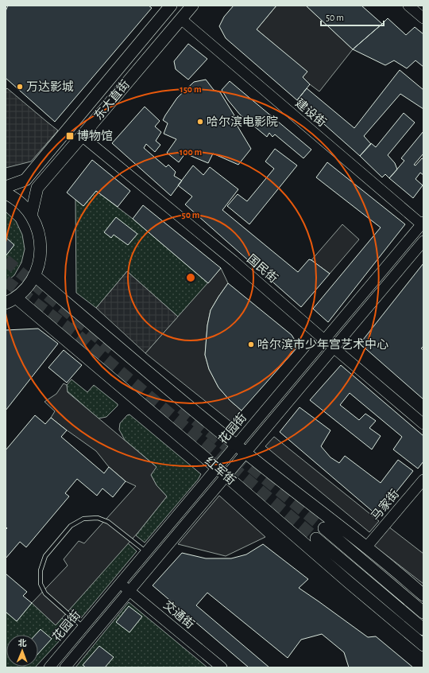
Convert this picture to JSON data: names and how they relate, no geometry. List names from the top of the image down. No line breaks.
{"streets":{"main road":["东大直街","建设街","国民街","花园街","红军街","马家街","交通街"]},"crossings":[["东大直街","建设街"],["东大直街","国民街"],["建设街","花园街"],["国民街","花园街"],["花园街","红军街"],["花园街","交通街"]],"places":{"other":["万达影城","哈尔滨电影院","哈尔滨市少年宫艺术中心"],"transit":["博物馆"]},"scale_bar":"50 m","north":"top","rings":["150 m","100 m","50 m"]}
